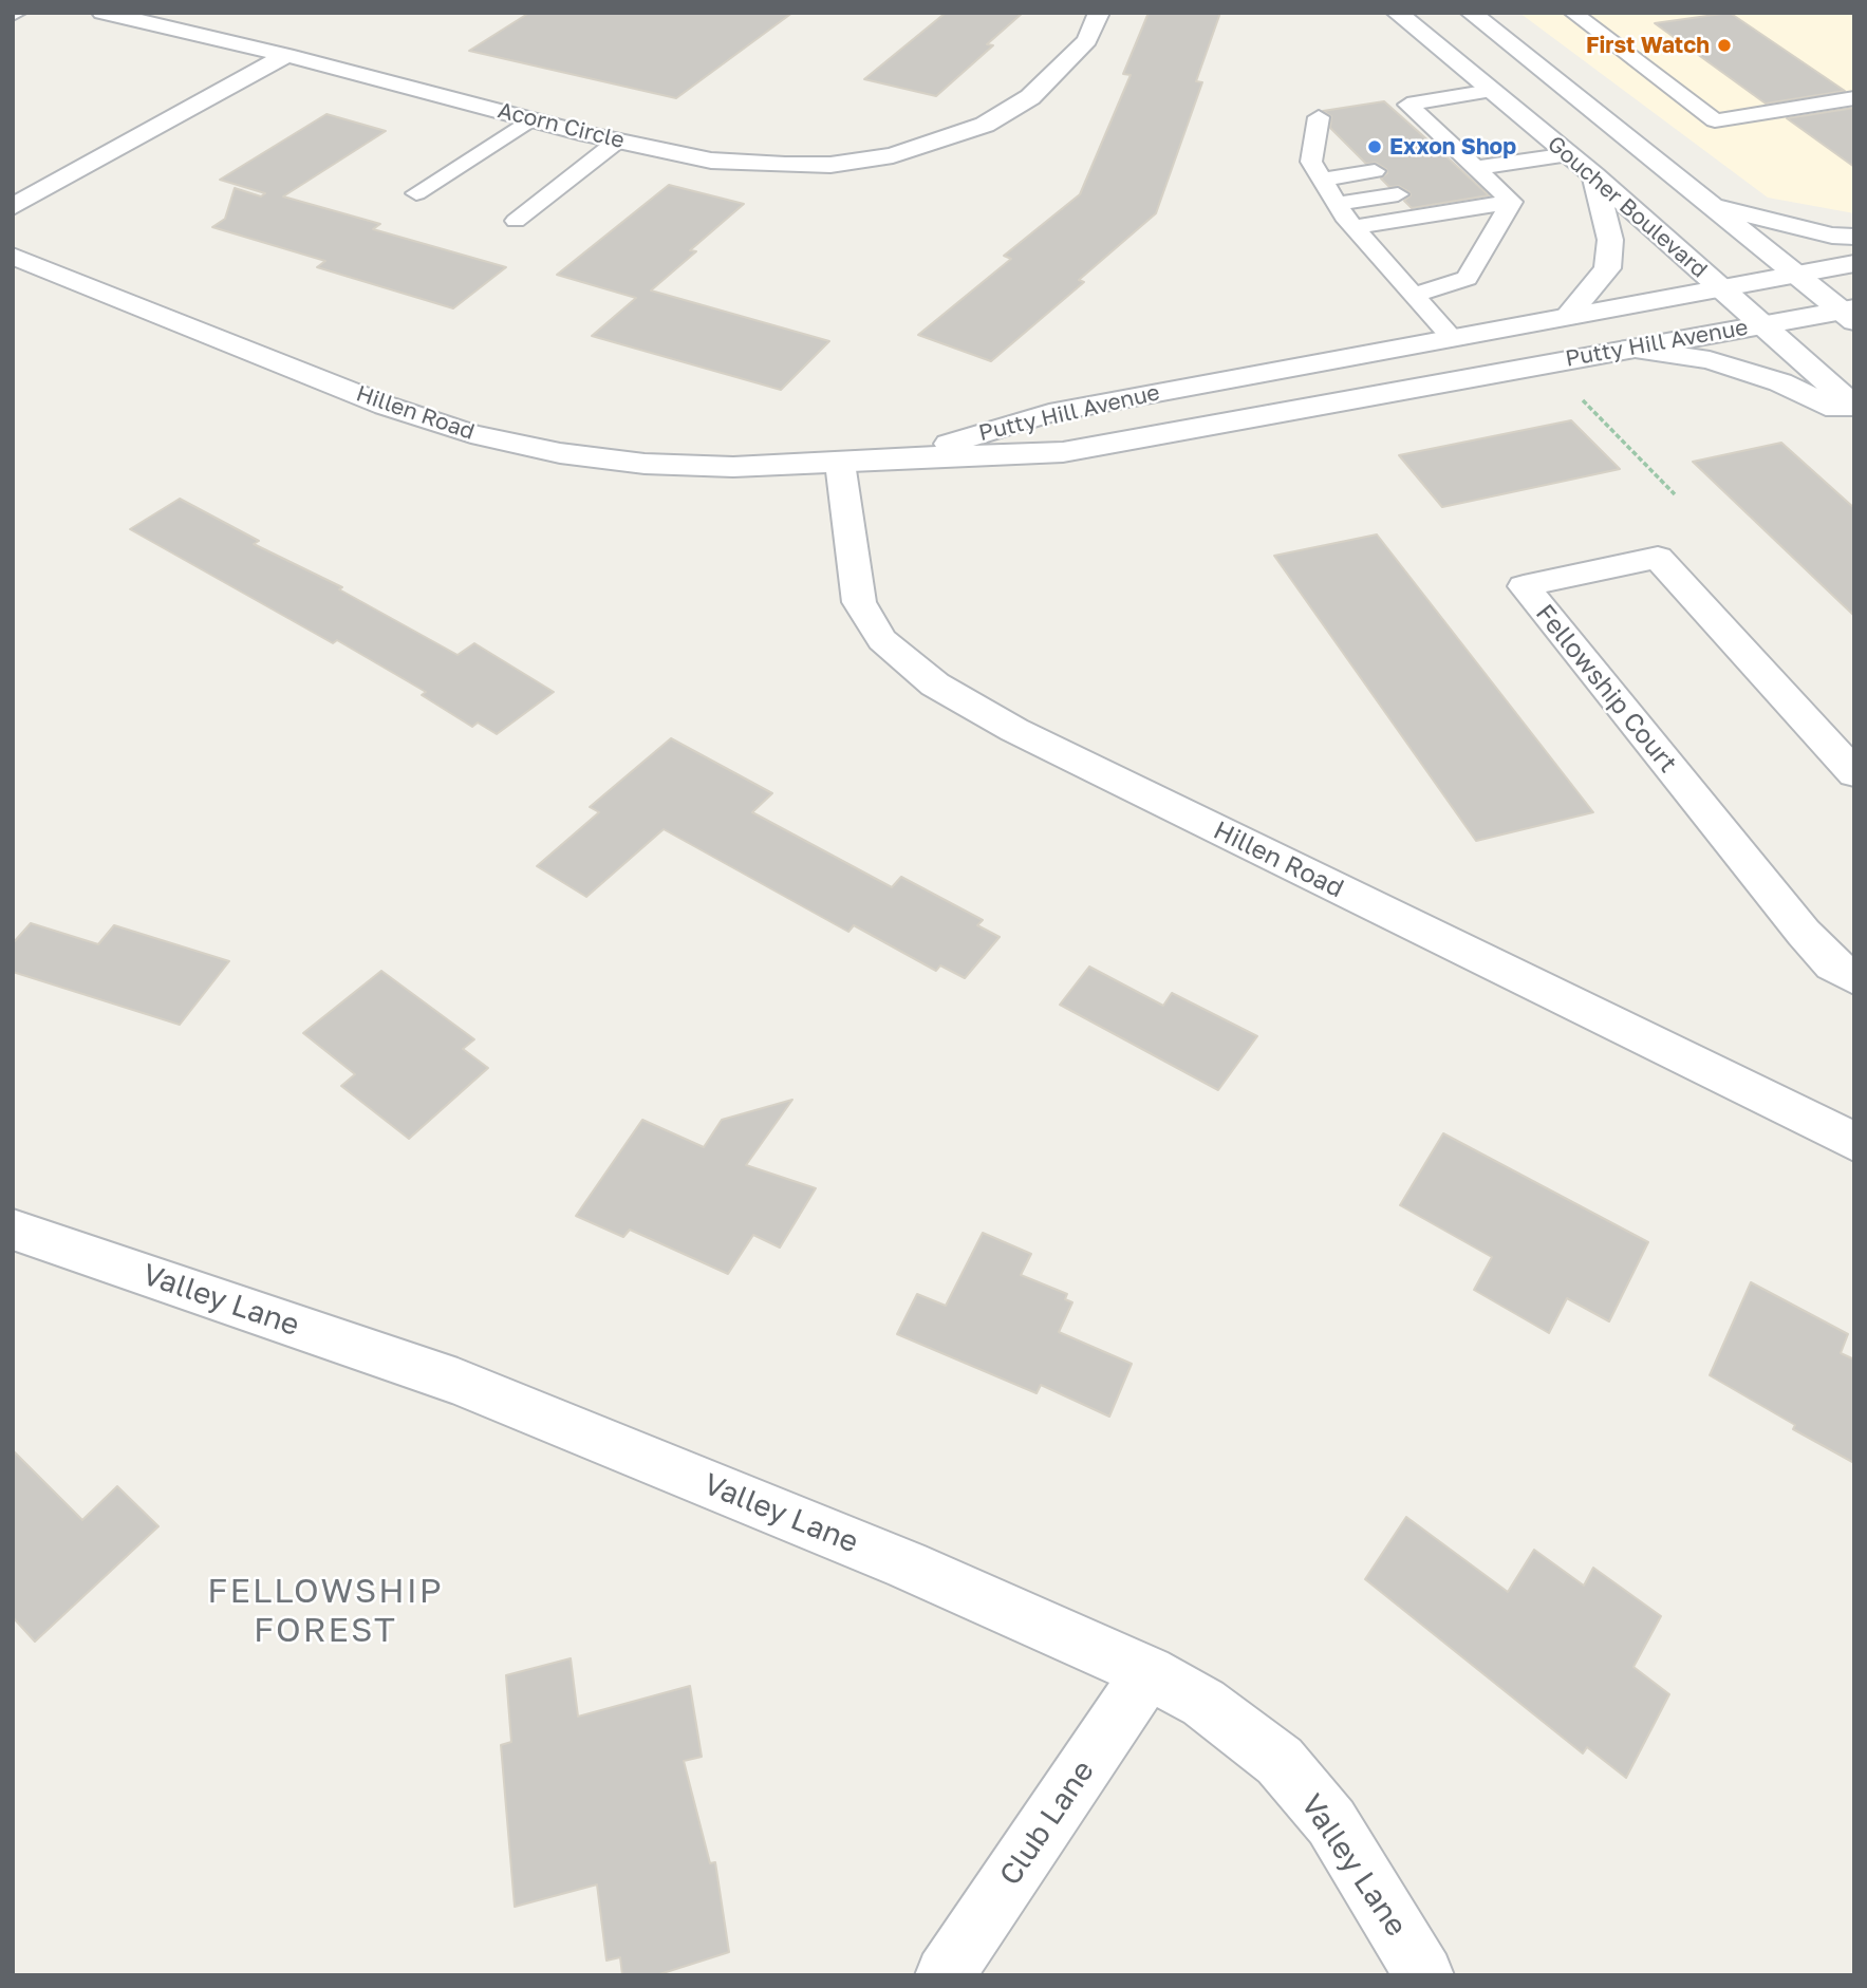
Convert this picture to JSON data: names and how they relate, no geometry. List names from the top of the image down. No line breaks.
{"streets":{"street":["Acorn Circle","Goucher Boulevard","Putty Hill Avenue","Hillen Road","Fellowship Court","Valley Lane","Club Lane"]},"crossings":[["Goucher Boulevard","Putty Hill Avenue"],["Putty Hill Avenue","Hillen Road"],["Valley Lane","Club Lane"]],"districts":["FELLOWSHIP FOREST"],"places":["First Watch","Exxon Shop"]}
